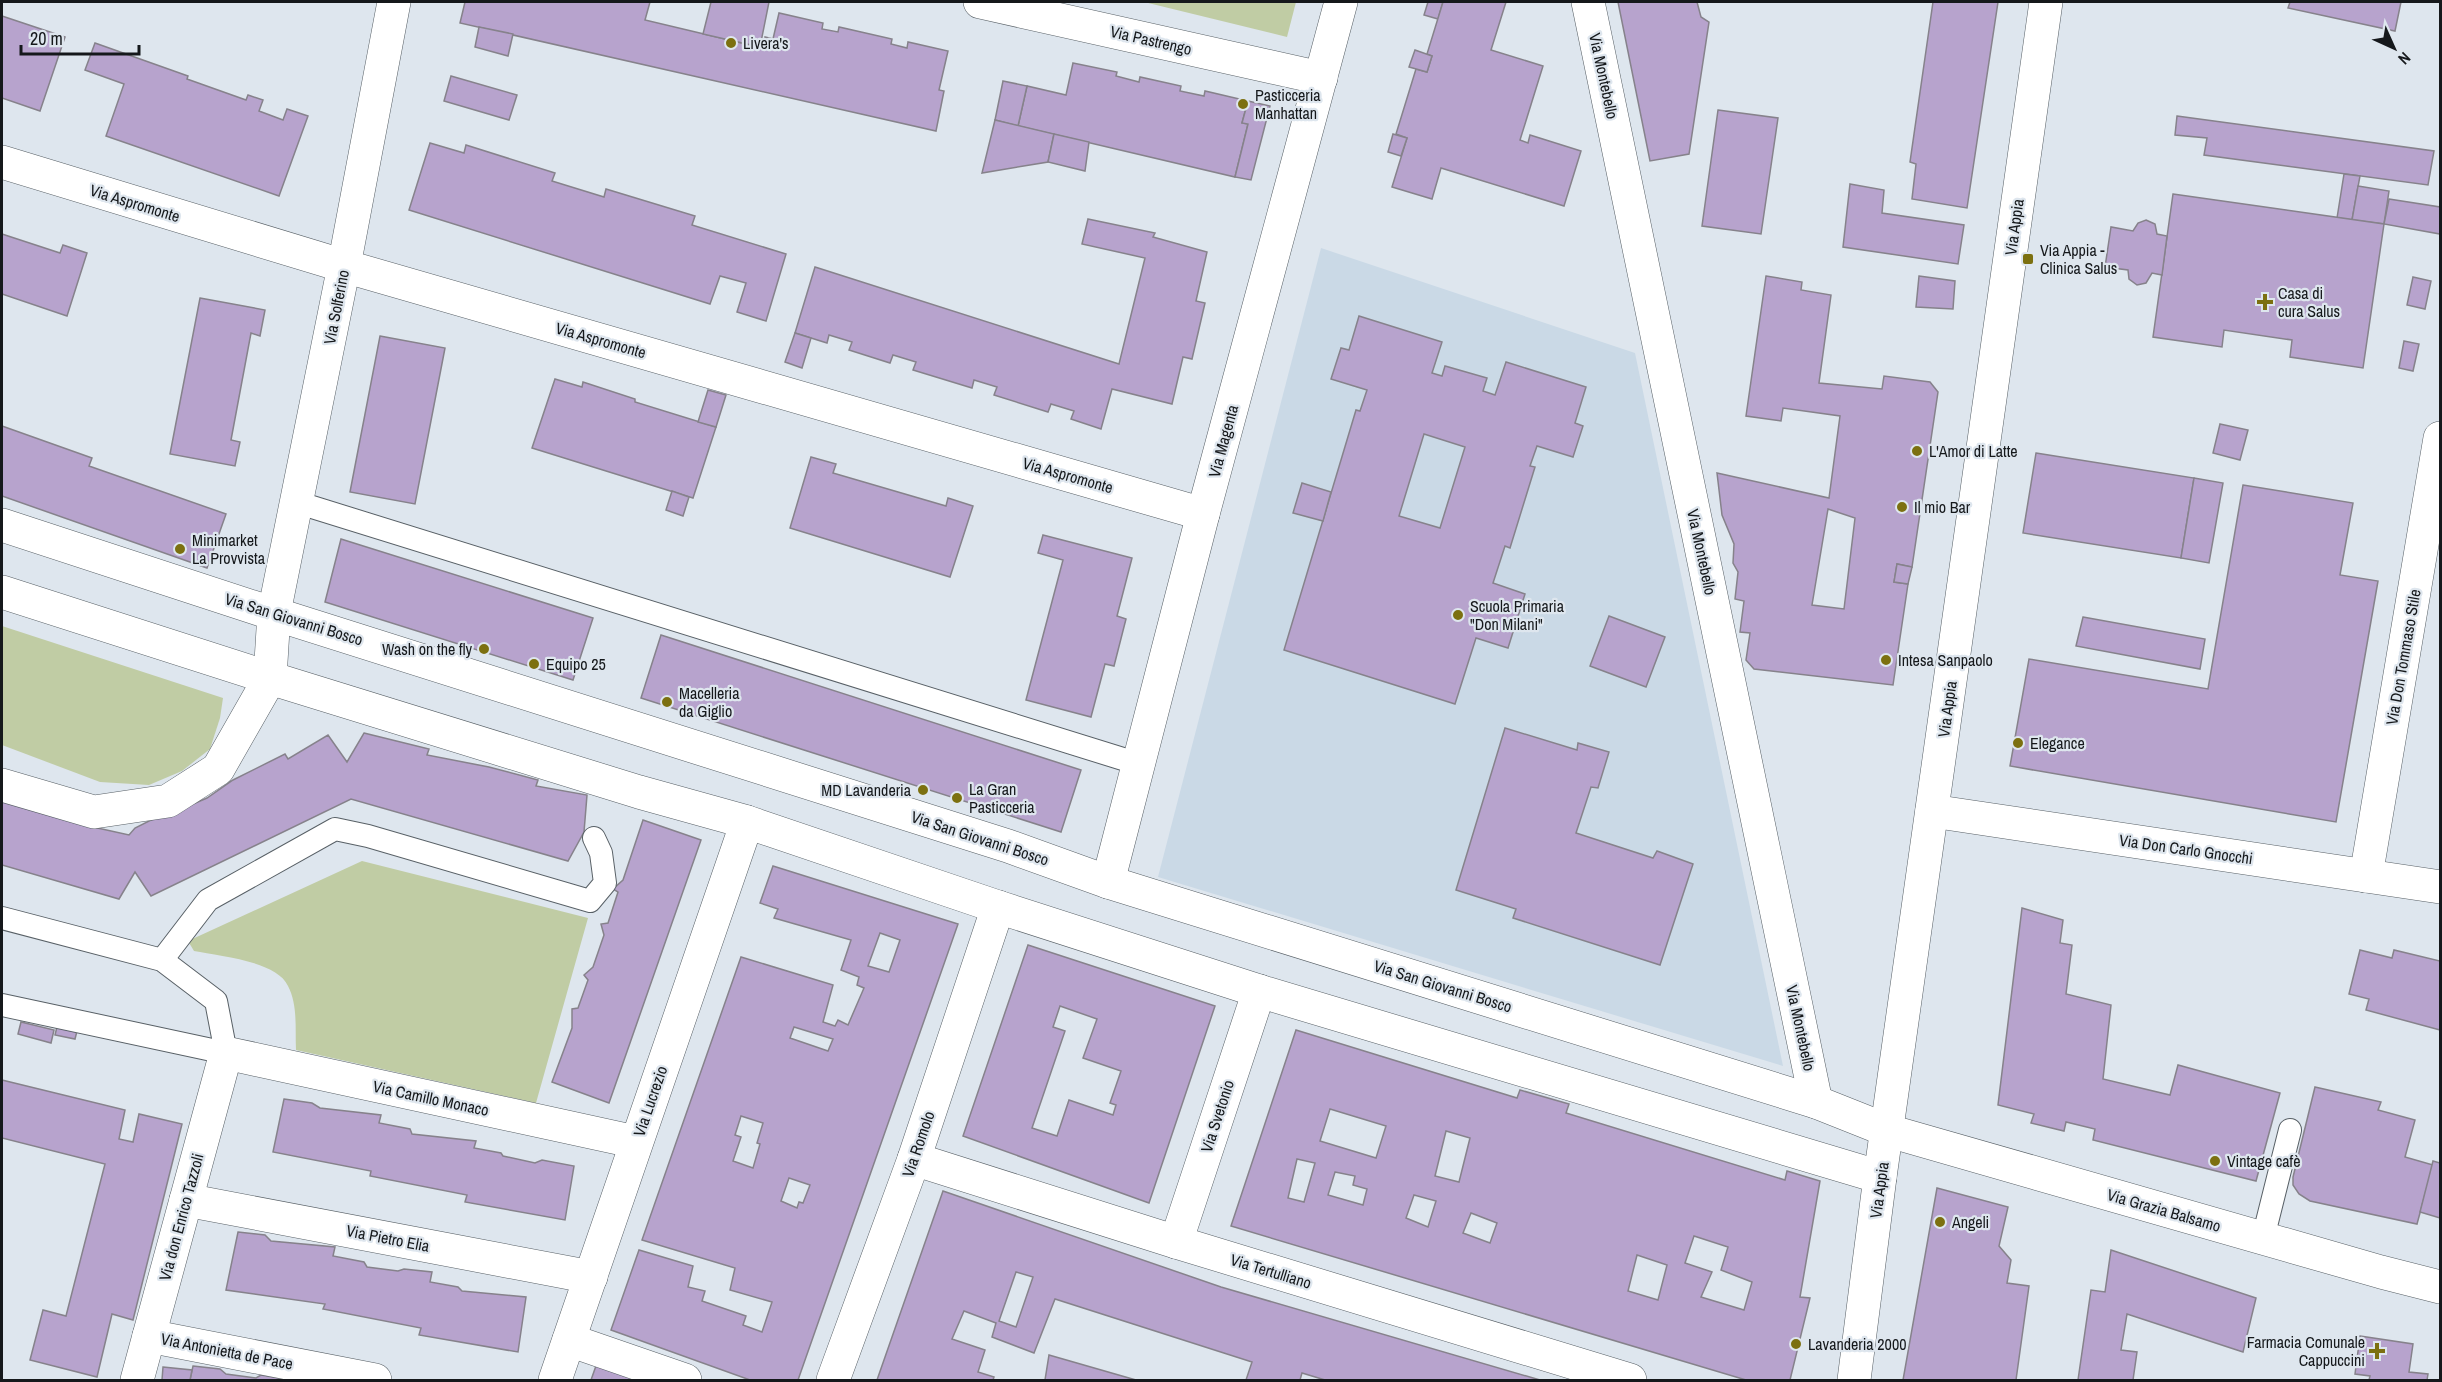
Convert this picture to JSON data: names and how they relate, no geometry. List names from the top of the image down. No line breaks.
{"streets":{"street":["Via Pastrengo","Via Montebello","Via Aspromonte","Via Appia","Via Solferino","Via Magenta","Via San Giovanni Bosco","Via Don Tommaso Stile","Via Don Carlo Gnocchi","Via Camillo Monaco","Via Lucrezio","Via Svetonio","Via Romolo","Via Grazia Balsamo","Via don Enrico Tazzoli","Via Pietro Elia","Via Tertulliano","Via Antonietta de Pace"]},"crossings":[["Via Pastrengo","Via Magenta"],["Via Montebello","Via San Giovanni Bosco"],["Via Aspromonte","Via Solferino"],["Via Aspromonte","Via Magenta"],["Via Appia","Via San Giovanni Bosco"],["Via Appia","Via Don Carlo Gnocchi"],["Via Appia","Via Grazia Balsamo"],["Via Solferino","Via San Giovanni Bosco"],["Via Magenta","Via San Giovanni Bosco"],["Via San Giovanni Bosco","Via Grazia Balsamo"],["Via Don Tommaso Stile","Via Don Carlo Gnocchi"],["Via Camillo Monaco","Via Lucrezio"],["Via Camillo Monaco","Via don Enrico Tazzoli"],["Via Lucrezio","Via Pietro Elia"],["Via Svetonio","Via Tertulliano"],["Via Romolo","Via Tertulliano"],["Via don Enrico Tazzoli","Via Pietro Elia"],["Via don Enrico Tazzoli","Via Antonietta de Pace"]],"places":{"other":["Livera's","Pasticceria Manhattan","L'Amor di Latte","Il mio Bar","Minimarket La Provvista","Scuola Primaria \"Don Milani\"","Wash on the fly","Intesa Sanpaolo","Equipo 25","Macelleria da Giglio","Elegance","MD Lavanderia","La Gran Pasticceria","Vintage cafè","Angeli","Lavanderia 2000"],"transit":["Via Appia - Clinica Salus"],"health":["Casa di cura Salus","Farmacia Comunale Cappuccini"]},"scale_bar":"20 m","north":"bottom right"}
